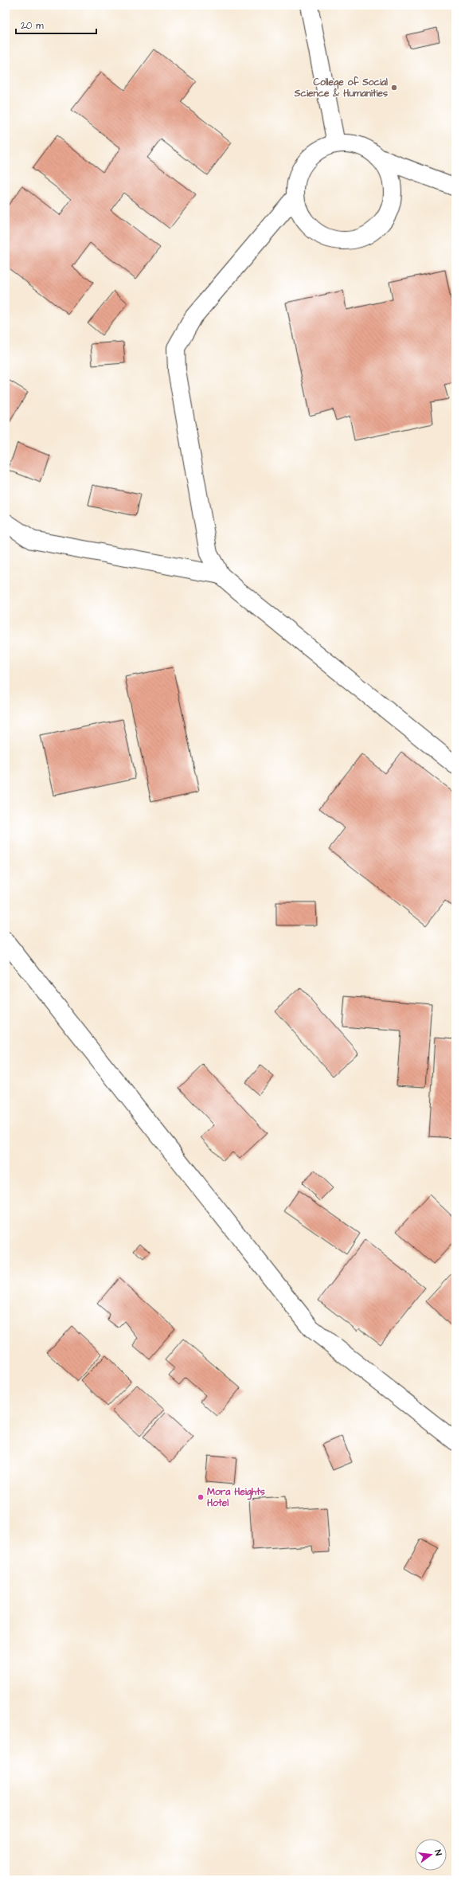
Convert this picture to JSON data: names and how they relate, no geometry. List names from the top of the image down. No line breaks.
{"places":["College of Social Science & Humanities","Mora Heights Hotel"],"scale_bar":"20 m","north":"right"}
